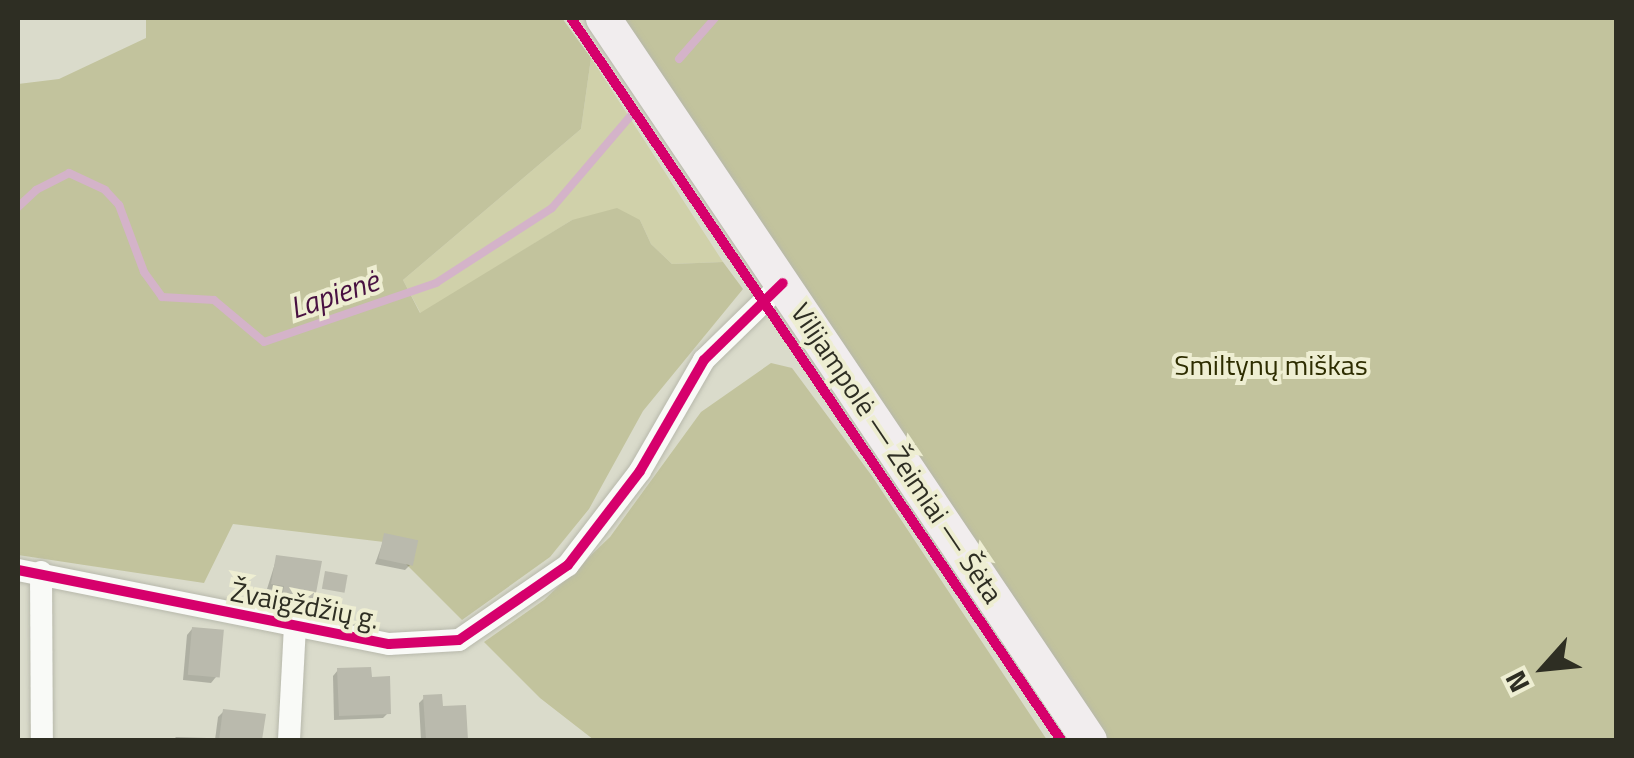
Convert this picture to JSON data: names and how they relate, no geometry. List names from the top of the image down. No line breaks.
{"streets":{"main road":["Vilijampolė — Žeimiai — Šėta"],"street":["Žvaigždžių g."]},"crossings":[["Vilijampolė — Žeimiai — Šėta","Žvaigždžių g."]],"water":["Lapienė"],"parks":["Smiltynų miškas"],"north":"bottom left"}
